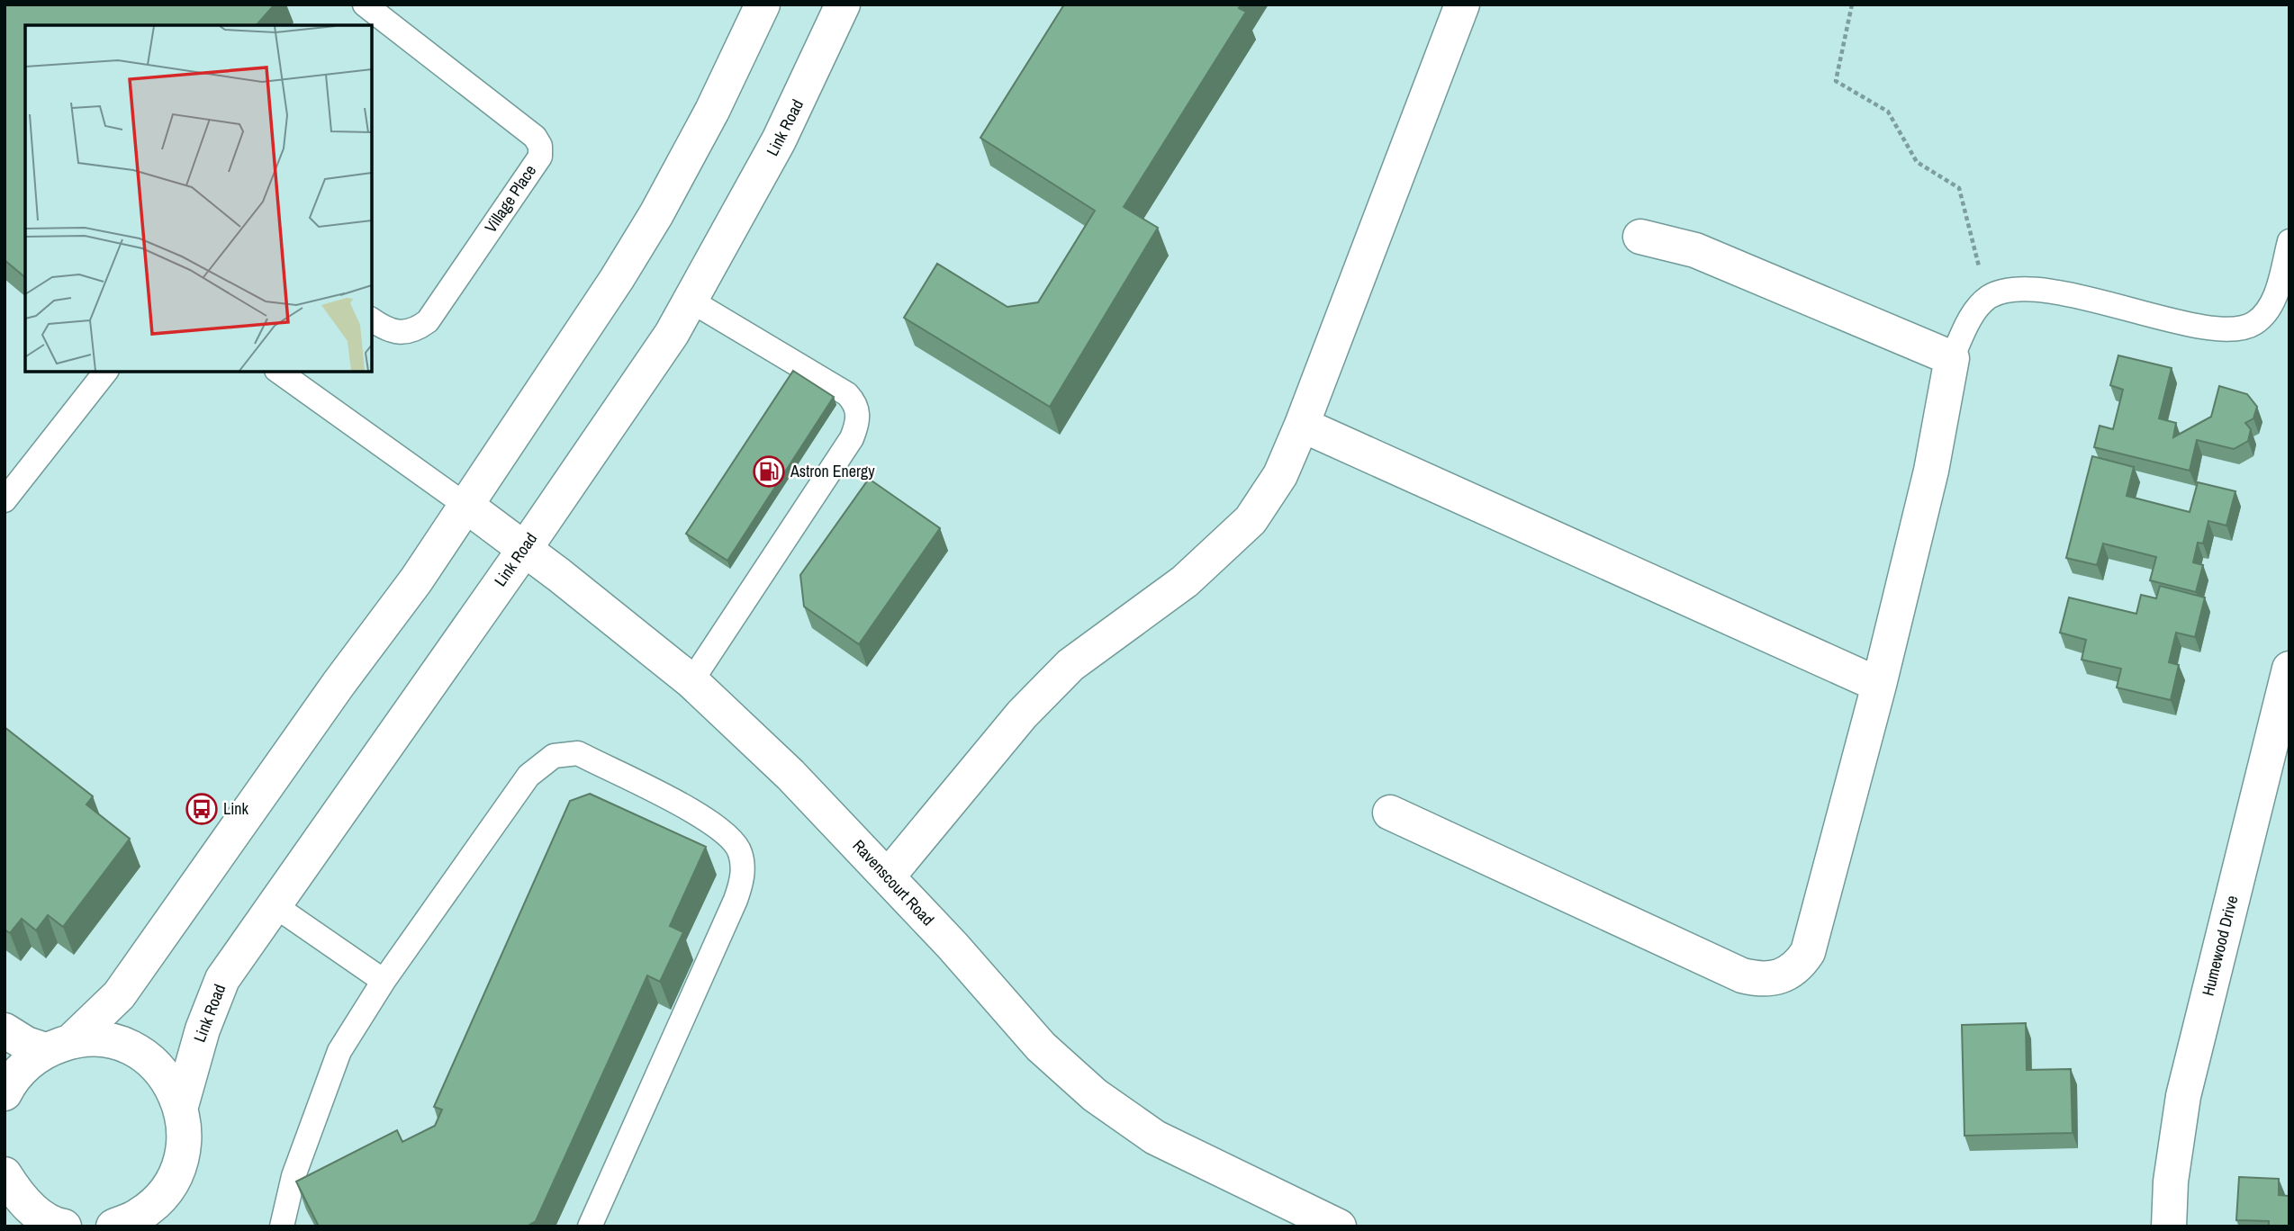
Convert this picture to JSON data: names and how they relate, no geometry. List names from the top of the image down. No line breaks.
{"streets":{"street":["Link Road","Ravenscourt Road","Humewood Drive"],"lane":["Village Place"]},"crossings":[["Link Road","Ravenscourt Road"]],"places":{"fuel station":["Astron Energy"],"bus stop":["Link"]}}
